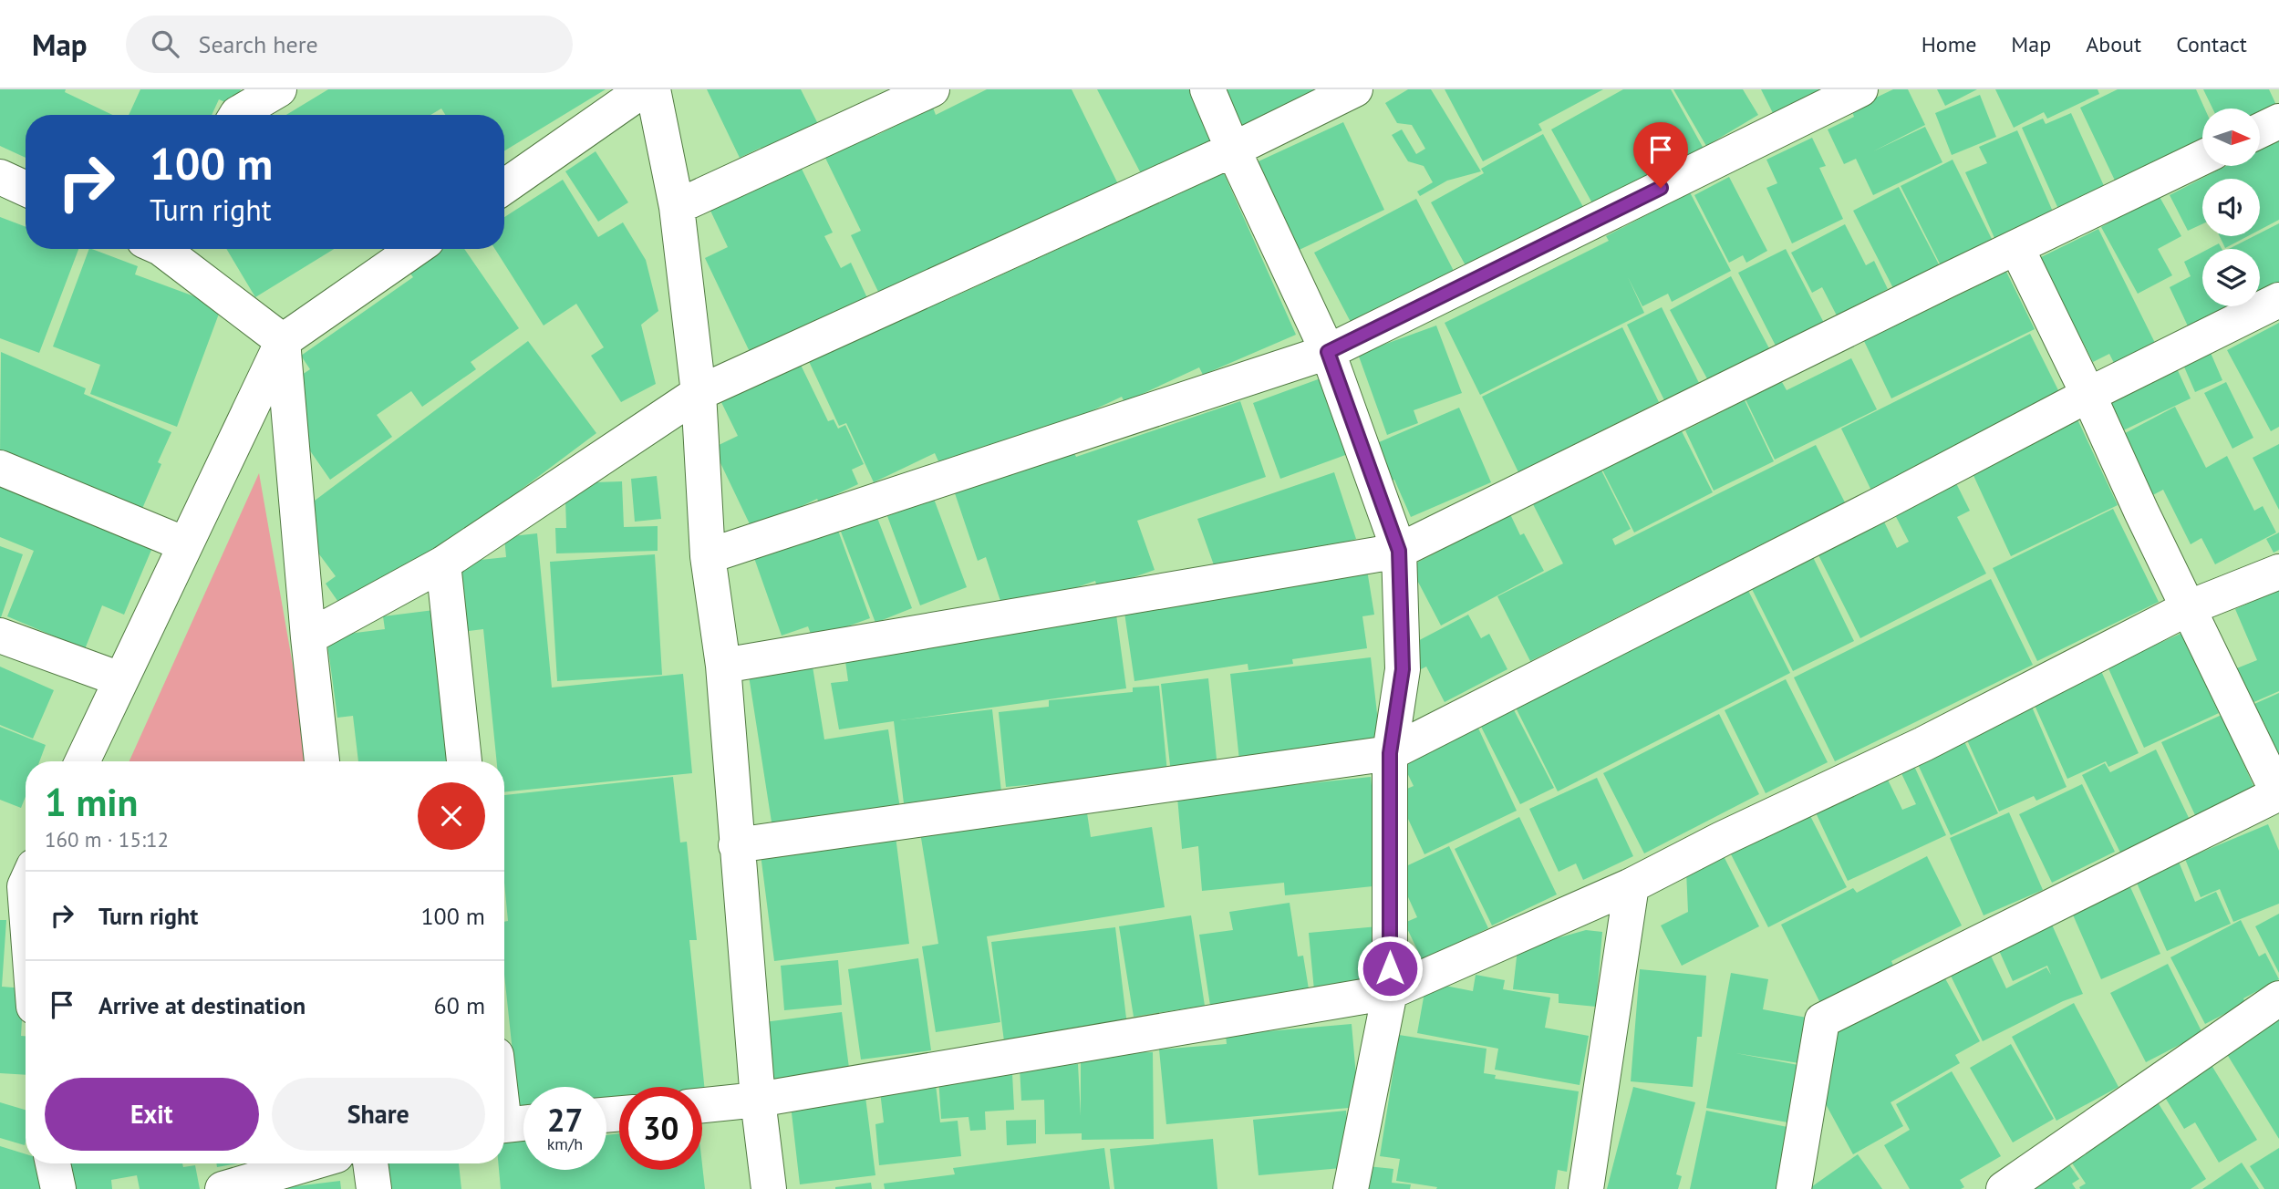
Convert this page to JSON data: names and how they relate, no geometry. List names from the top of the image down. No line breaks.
{"north":"right","page":{"header":"Map","search":"Search here","nav":["Home","Map","About","Contact"],"turn":["100 m","Turn right"],"heading":["1 min","160 m · 15:12"],"list":[{"name":"Turn right","value":"100 m"},{"name":"Arrive at destination","value":"60 m"}],"buttons":["Exit","Share"],"speed":"27 km/h","limit":"30"}}
